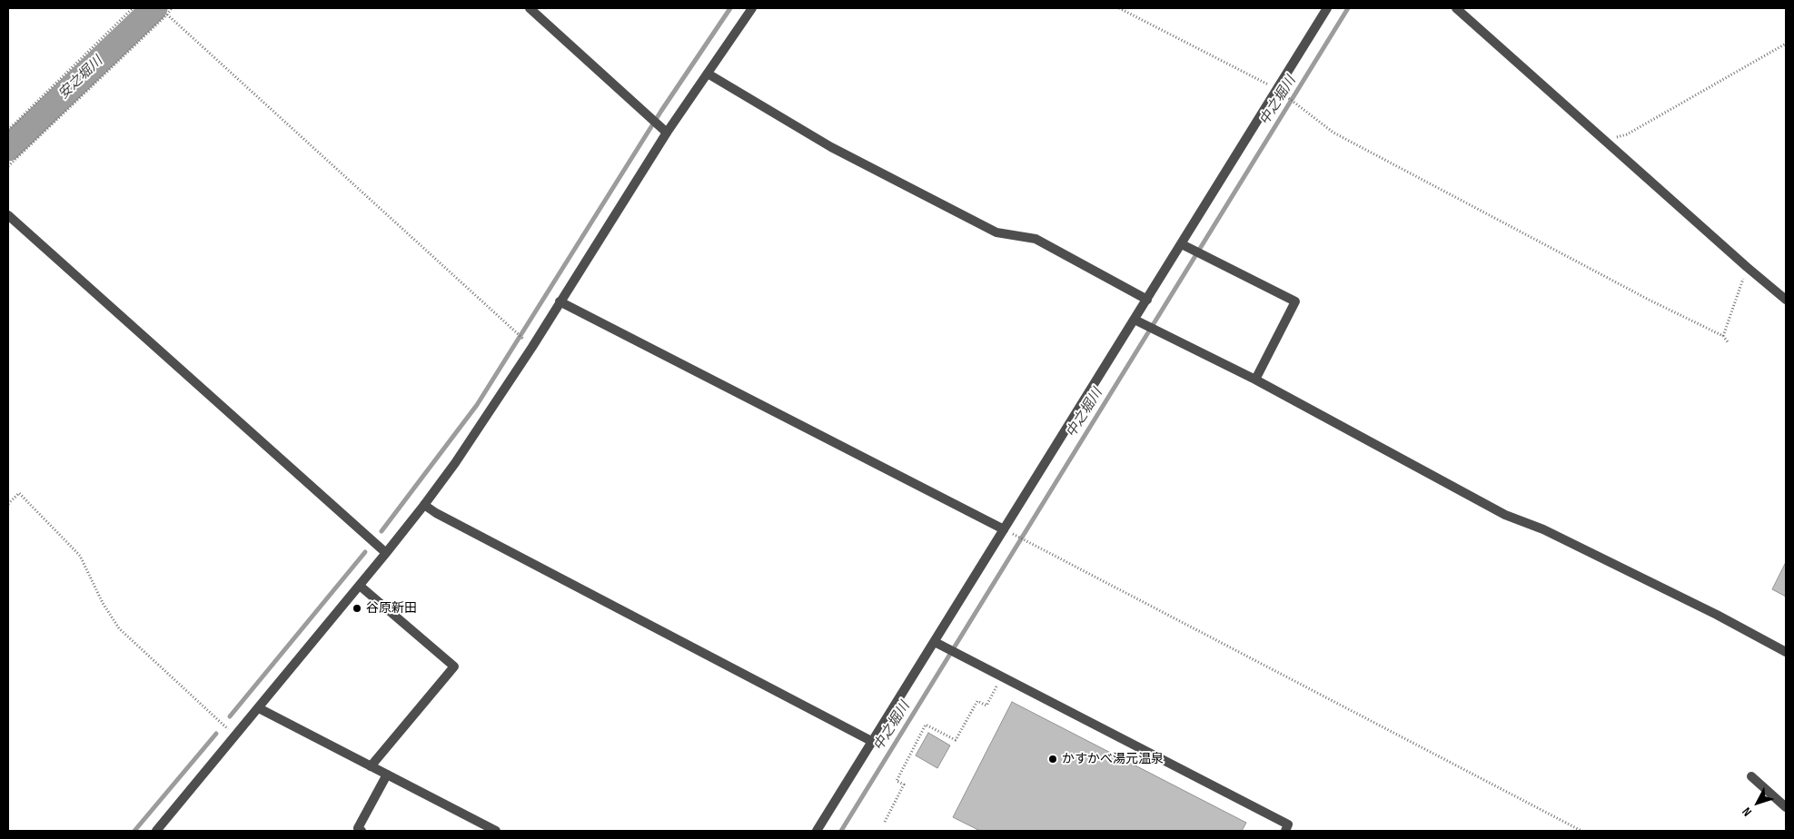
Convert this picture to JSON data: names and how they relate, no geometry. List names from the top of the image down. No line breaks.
{"water":["安之堀川","中之堀川"],"places":["谷原新田","かすかべ湯元温泉"],"north":"bottom left"}
